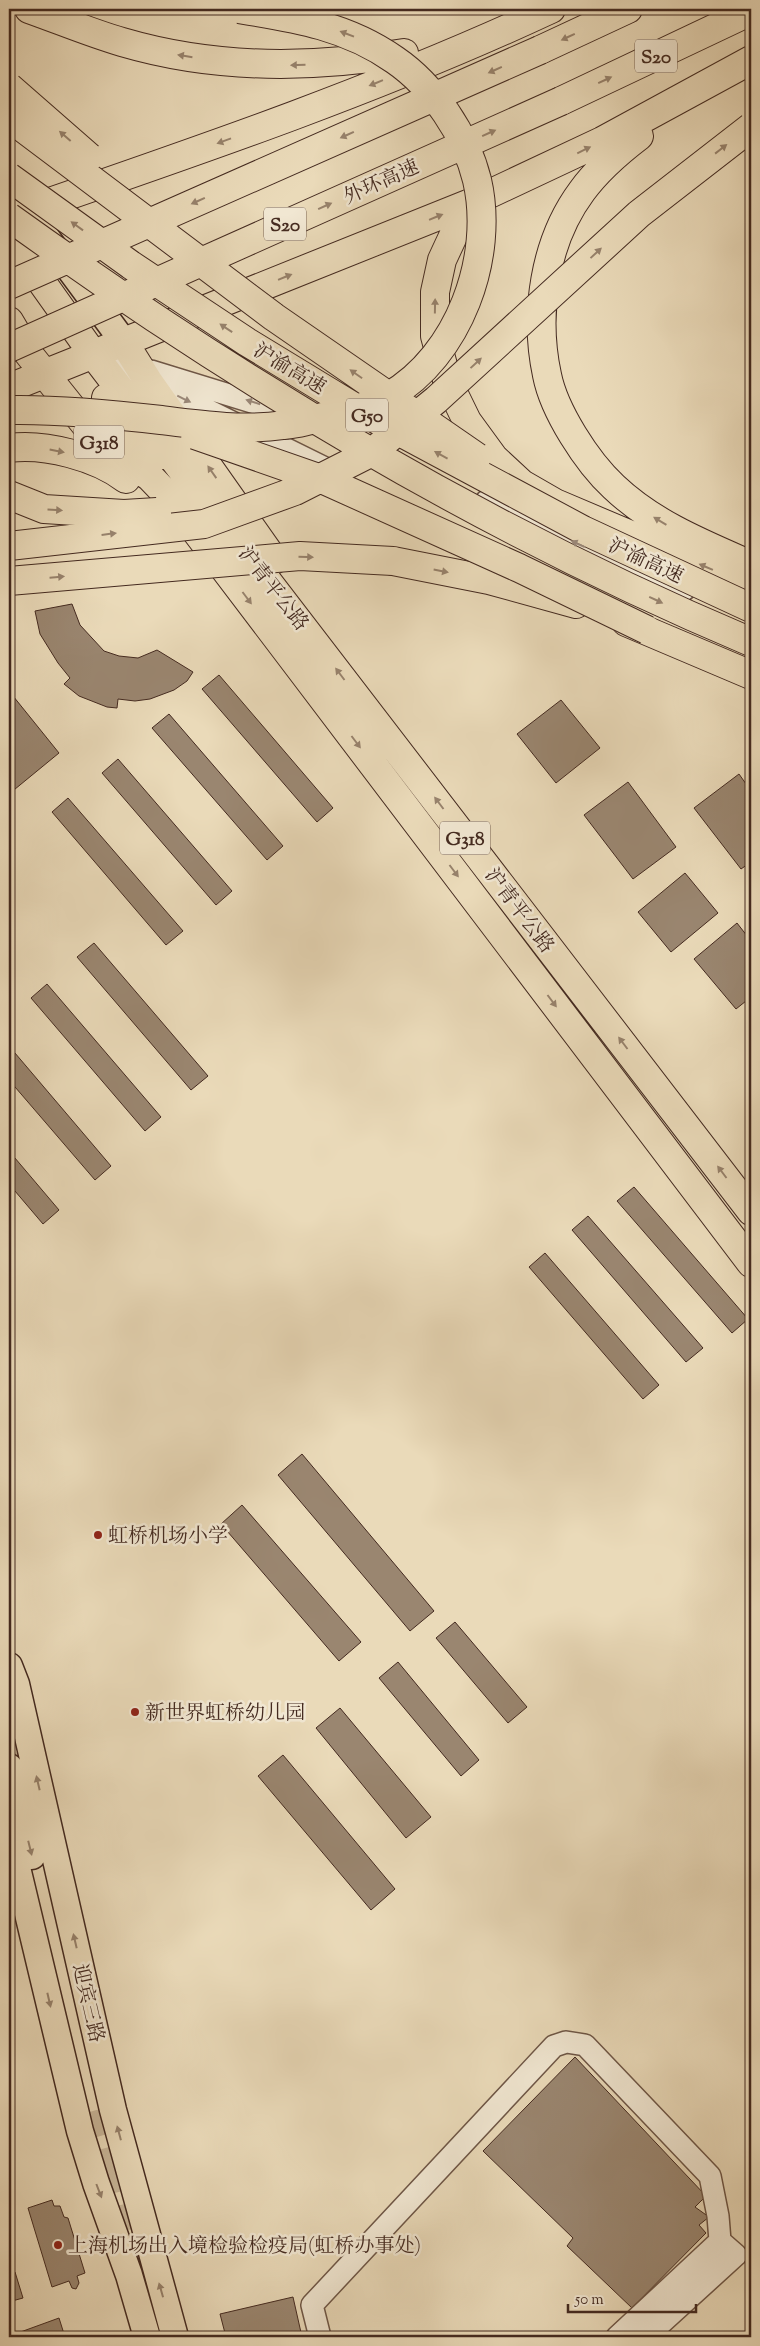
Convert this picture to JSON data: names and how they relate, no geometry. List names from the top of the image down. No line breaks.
{"streets":{"highway":["S20","外环高速","沪渝高速","G50","G318","沪青平公路"],"main road":["迎宾三路"]},"places":["虹桥机场小学","新世界虹桥幼儿园","上海机场出入境检验检疫局(虹桥办事处)"],"scale_bar":"50 m"}
